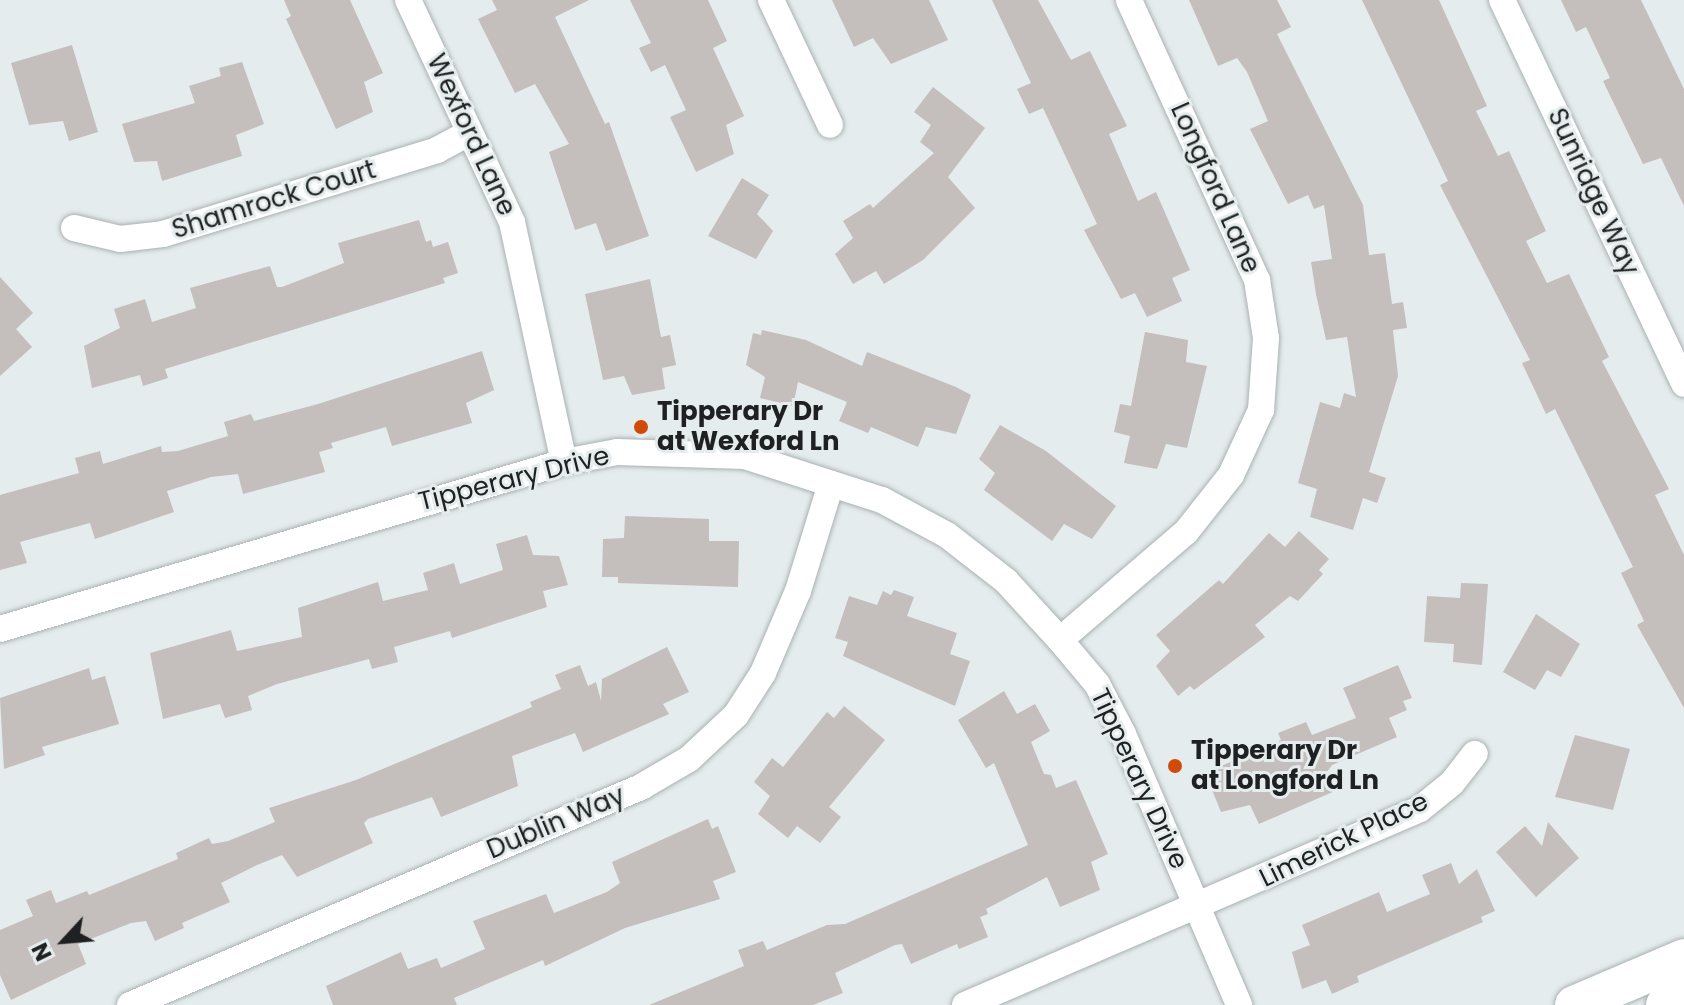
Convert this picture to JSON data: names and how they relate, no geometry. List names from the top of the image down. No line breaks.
{"streets":{"street":["Wexford Lane","Longford Lane","Sunridge Way","Shamrock Court","Tipperary Drive","Dublin Way","Limerick Place"]},"crossings":[["Wexford Lane","Shamrock Court"],["Wexford Lane","Tipperary Drive"],["Longford Lane","Tipperary Drive"],["Tipperary Drive","Dublin Way"],["Tipperary Drive","Limerick Place"]],"places":["Tipperary Dr at Wexford Ln","Tipperary Dr at Longford Ln"],"north":"bottom left"}
